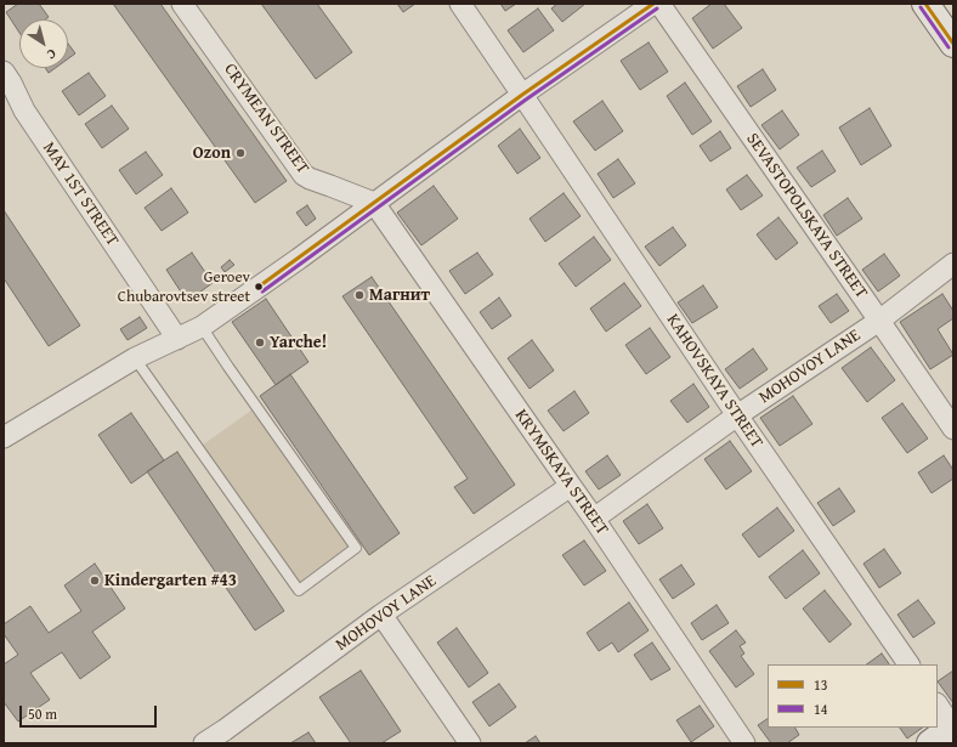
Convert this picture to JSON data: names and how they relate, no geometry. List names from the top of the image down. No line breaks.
{"streets":{"street":["CRYMEAN STREET","MAY 1ST STREET","SEVASTOPOLSKAYA STREET","MOHOVOY LANE","KAHOVSKAYA STREET","KRYMSKAYA STREET"]},"crossings":[["CRYMEAN STREET","KRYMSKAYA STREET"],["SEVASTOPOLSKAYA STREET","MOHOVOY LANE"],["MOHOVOY LANE","KAHOVSKAYA STREET"],["MOHOVOY LANE","KRYMSKAYA STREET"]],"places":["Ozon","Geroev Chubarovtsev street","Магнит","Yarche!","Kindergarten #43"],"lines":["transit line 13","transit line 14"],"legend":["13","14"],"scale_bar":"50 m","north":"bottom right"}
